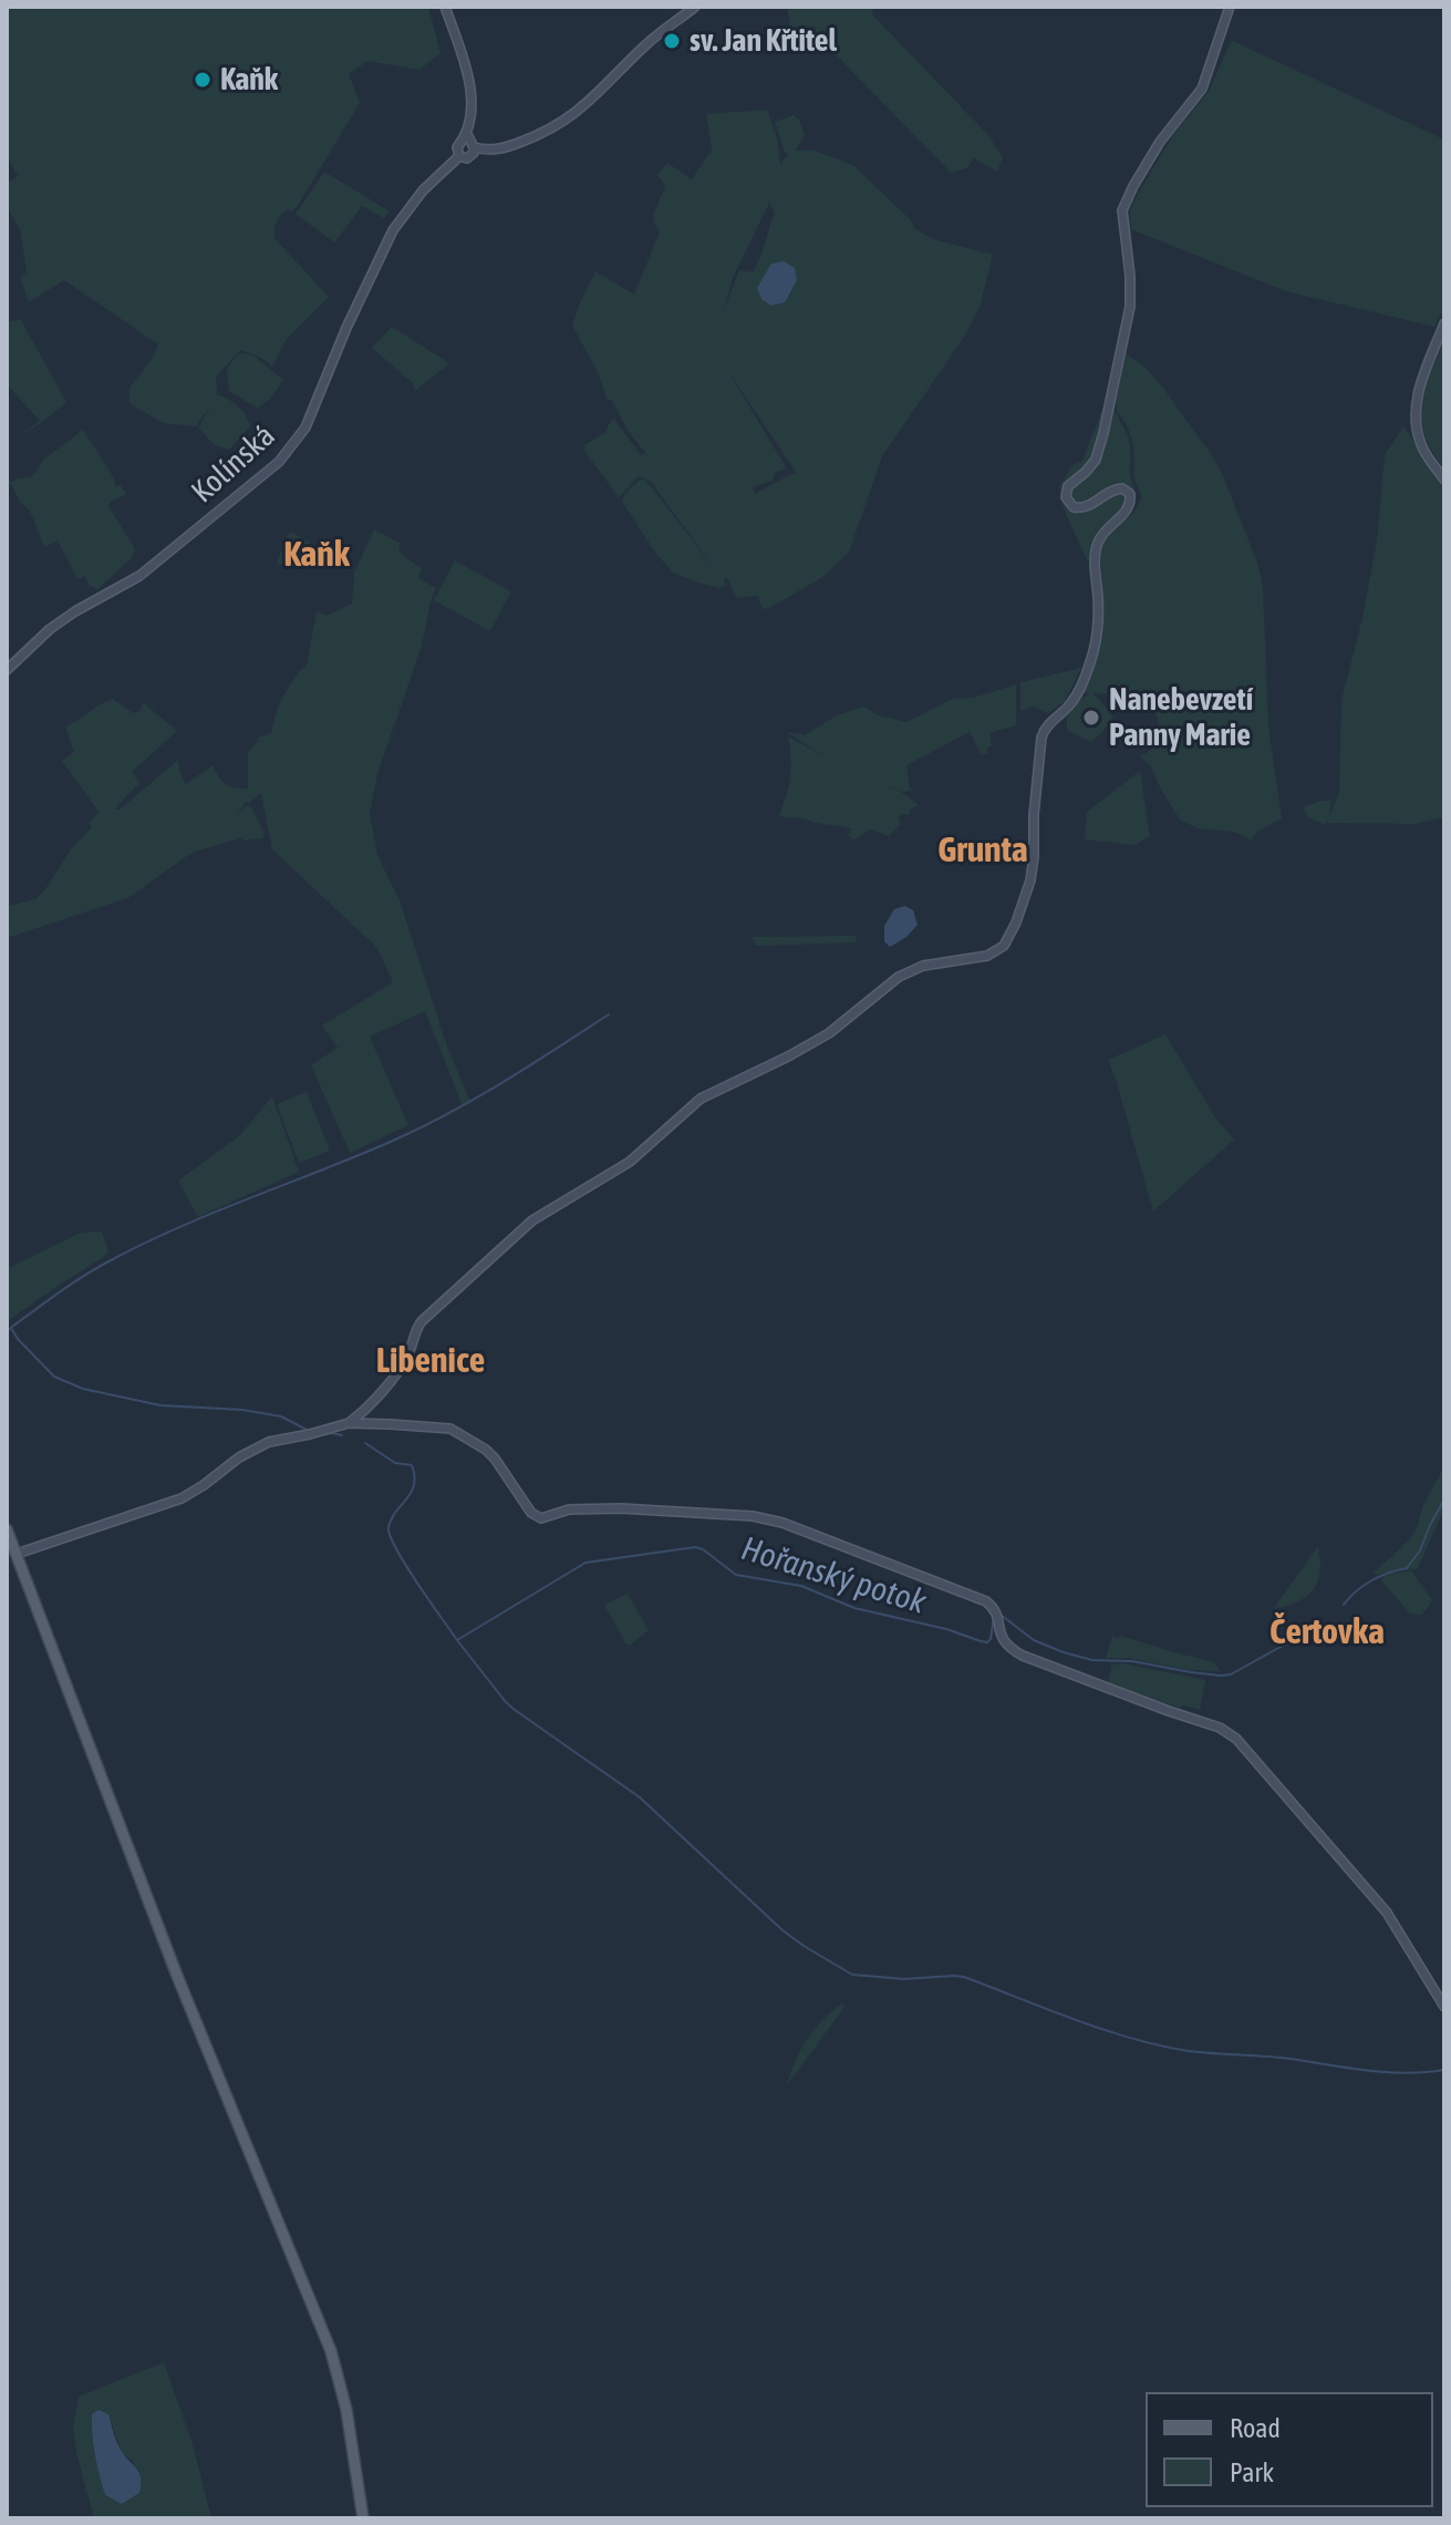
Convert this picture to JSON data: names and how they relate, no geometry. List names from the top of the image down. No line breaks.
{"streets":{"street":["Kolínská"]},"districts":["Kaňk","Grunta","Libenice","Čertovka"],"water":["Hořanský potok"],"places":["sv. Jan Křtitel","Kaňk","Nanebevzetí Panny Marie"],"legend":["Road","Park"]}
